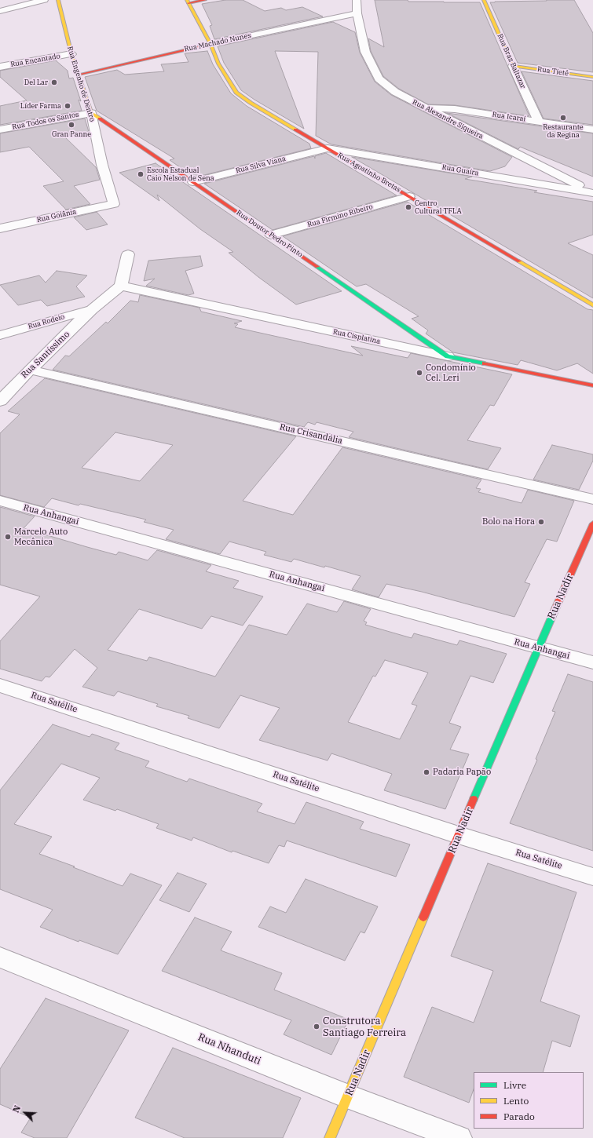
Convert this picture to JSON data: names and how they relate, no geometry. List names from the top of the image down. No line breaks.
{"streets":{"street":["Rua Machado Nunes","Rua Encantado","Rua Braz Baltazar","Rua Tietê","Rua Engenho de Dentro","Rua Icaraí","Rua Alexandre Siqueira","Rua Todos os Santos","Rua Silva Viana","Rua Guaíra","Rua Agostinho Bretas","Rua Goiânia","Rua Firmino Ribeiro","Rua Doutor Pedro Pinto","Rua Rodeio","Rua Cisplatina","Rua Santíssimo","Rua Crisandália","Rua Anhangai","Rua Nadir","Rua Satélite","Rua Nhanduti"]},"crossings":[["Rua Machado Nunes","Rua Engenho de Dentro"],["Rua Machado Nunes","Rua Alexandre Siqueira"],["Rua Machado Nunes","Rua Agostinho Bretas"],["Rua Encantado","Rua Engenho de Dentro"],["Rua Braz Baltazar","Rua Tietê"],["Rua Braz Baltazar","Rua Icaraí"],["Rua Engenho de Dentro","Rua Todos os Santos"],["Rua Engenho de Dentro","Rua Goiânia"],["Rua Engenho de Dentro","Rua Doutor Pedro Pinto"],["Rua Icaraí","Rua Alexandre Siqueira"],["Rua Alexandre Siqueira","Rua Guaíra"],["Rua Todos os Santos","Rua Doutor Pedro Pinto"],["Rua Silva Viana","Rua Guaíra"],["Rua Silva Viana","Rua Agostinho Bretas"],["Rua Silva Viana","Rua Doutor Pedro Pinto"],["Rua Guaíra","Rua Agostinho Bretas"],["Rua Agostinho Bretas","Rua Firmino Ribeiro"],["Rua Firmino Ribeiro","Rua Doutor Pedro Pinto"],["Rua Doutor Pedro Pinto","Rua Cisplatina"],["Rua Rodeio","Rua Santíssimo"],["Rua Santíssimo","Rua Crisandália"],["Rua Anhangai","Rua Nadir"],["Rua Nadir","Rua Satélite"],["Rua Nadir","Rua Nhanduti"]],"places":["Del Lar","Líder Farma","Restaurante da Regina","Gran Panne","Escola Estadual Caio Nelson de Sena","Centro Cultural TFLA","Condomínio Cel. Leri","Bolo na Hora","Marcelo Auto Mecânica","Padaria Papão","Construtora Santiago Ferreira"],"legend":["Livre","Lento","Parado"],"north":"top left"}
